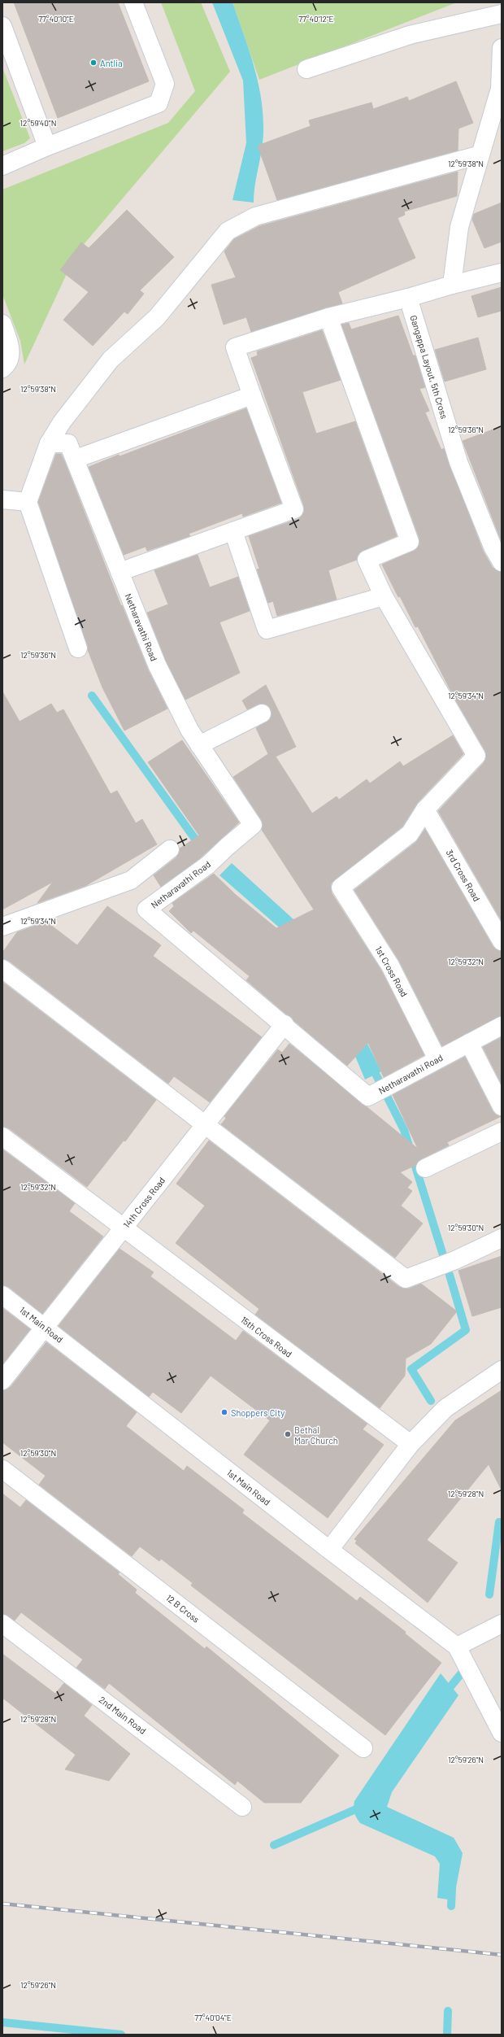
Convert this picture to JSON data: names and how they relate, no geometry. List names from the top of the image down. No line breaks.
{"streets":{"street":["Gangappa Layout, 5th Cross","Netharavathi Road","3rd Cross Road","1st Cross Road","14th Cross Road","1st Main Road","15th Cross Road","12 B Cross","2nd Main Road"]},"crossings":[["Netharavathi Road","1st Cross Road"],["Netharavathi Road","14th Cross Road"],["3rd Cross Road","1st Cross Road"],["14th Cross Road","1st Main Road"],["14th Cross Road","15th Cross Road"]],"places":["Antlia","Shoppers City","Bethal Mar Church"],"coordinates":["77°40'10\"E","77°40'12\"E","12°59'40\"N","12°59'38\"N","12°59'36\"N","12°59'34\"N","12°59'32\"N","12°59'30\"N","12°59'28\"N","12°59'26\"N","77°40'04\"E"]}
